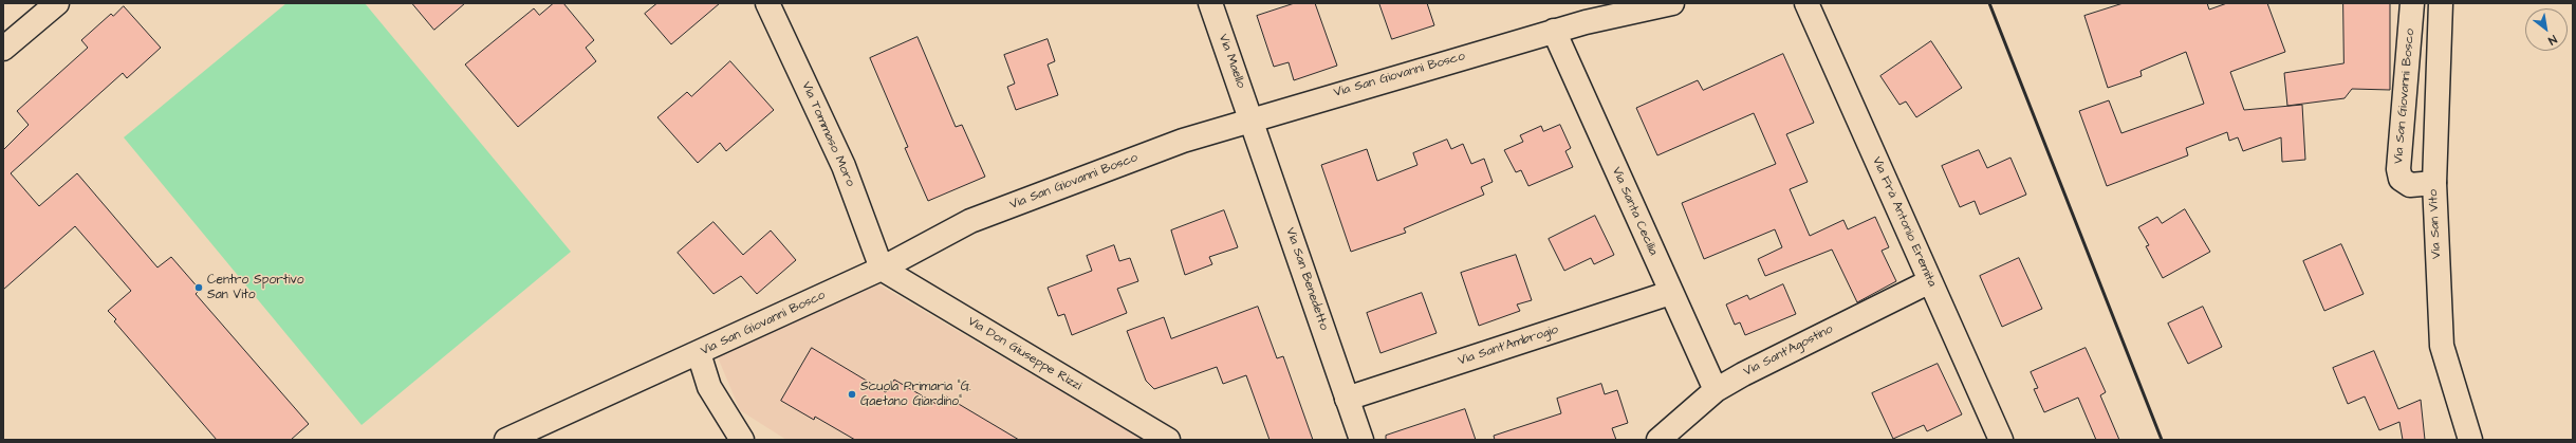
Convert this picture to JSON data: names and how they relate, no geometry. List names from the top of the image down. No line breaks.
{"streets":{"street":["Via Maello","Via San Giovanni Bosco","Via Tommaso Moro","Via Santa Cecilia","Via Frà Antonio Eremita","Via San Vito","Via San Benedetto","Via Sant'Ambrogio","Via Sant'Agostino","Via Don Giuseppe Rizzi"]},"crossings":[["Via Maello","Via San Giovanni Bosco"],["Via Maello","Via San Benedetto"],["Via San Giovanni Bosco","Via Tommaso Moro"],["Via San Giovanni Bosco","Via Santa Cecilia"],["Via San Giovanni Bosco","Via San Vito"],["Via San Giovanni Bosco","Via San Benedetto"],["Via San Giovanni Bosco","Via Don Giuseppe Rizzi"],["Via Tommaso Moro","Via Don Giuseppe Rizzi"],["Via Santa Cecilia","Via Sant'Ambrogio"],["Via Santa Cecilia","Via Sant'Agostino"],["Via Frà Antonio Eremita","Via Sant'Agostino"],["Via San Benedetto","Via Sant'Ambrogio"]],"places":["Centro Sportivo San Vito","Scuola Primaria “G. Gaetano Giardino”"],"north":"bottom right"}
